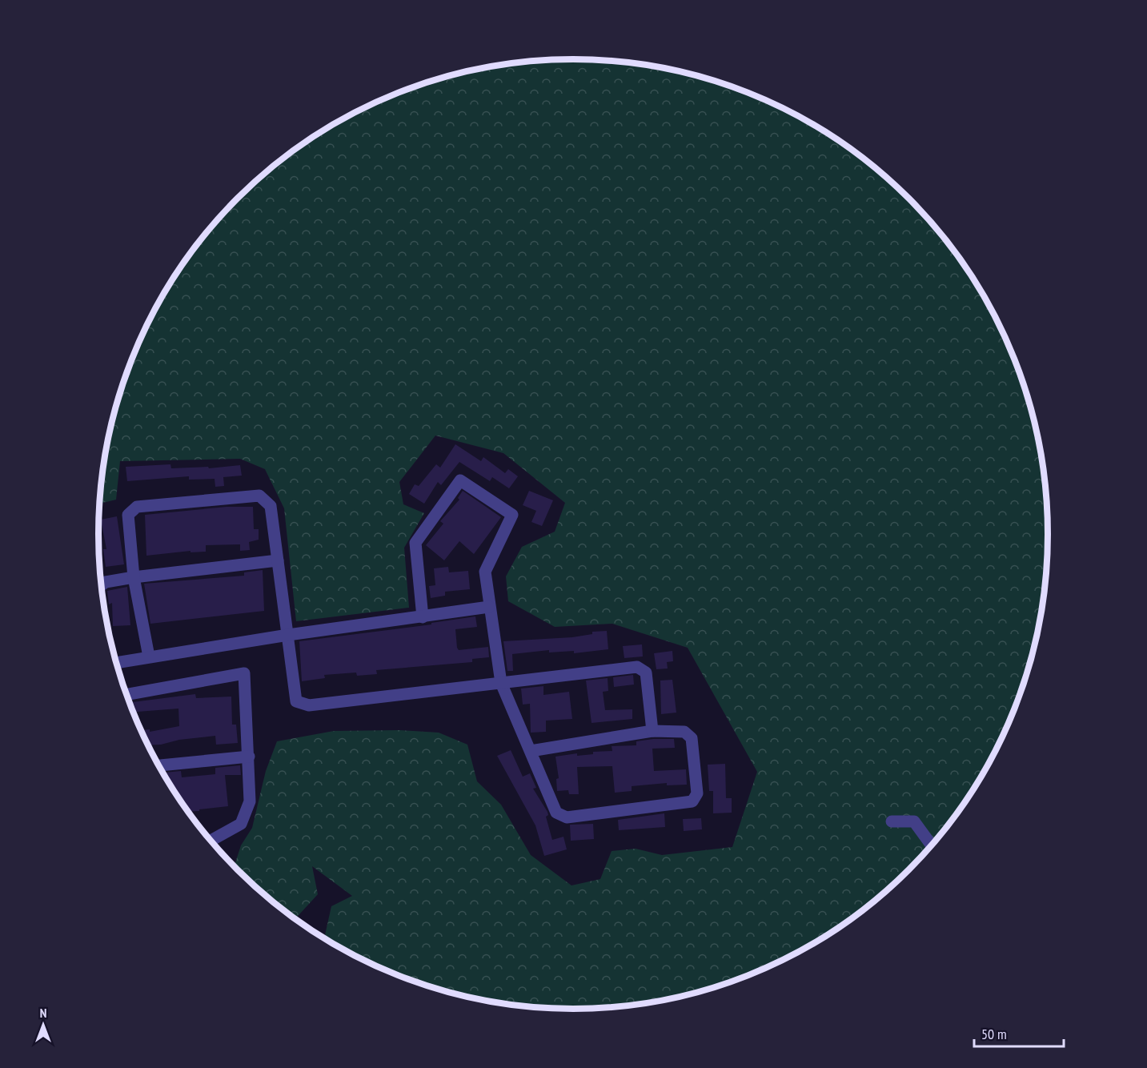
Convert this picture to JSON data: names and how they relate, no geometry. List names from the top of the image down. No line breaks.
{"scale_bar":"50 m","north":"top"}
